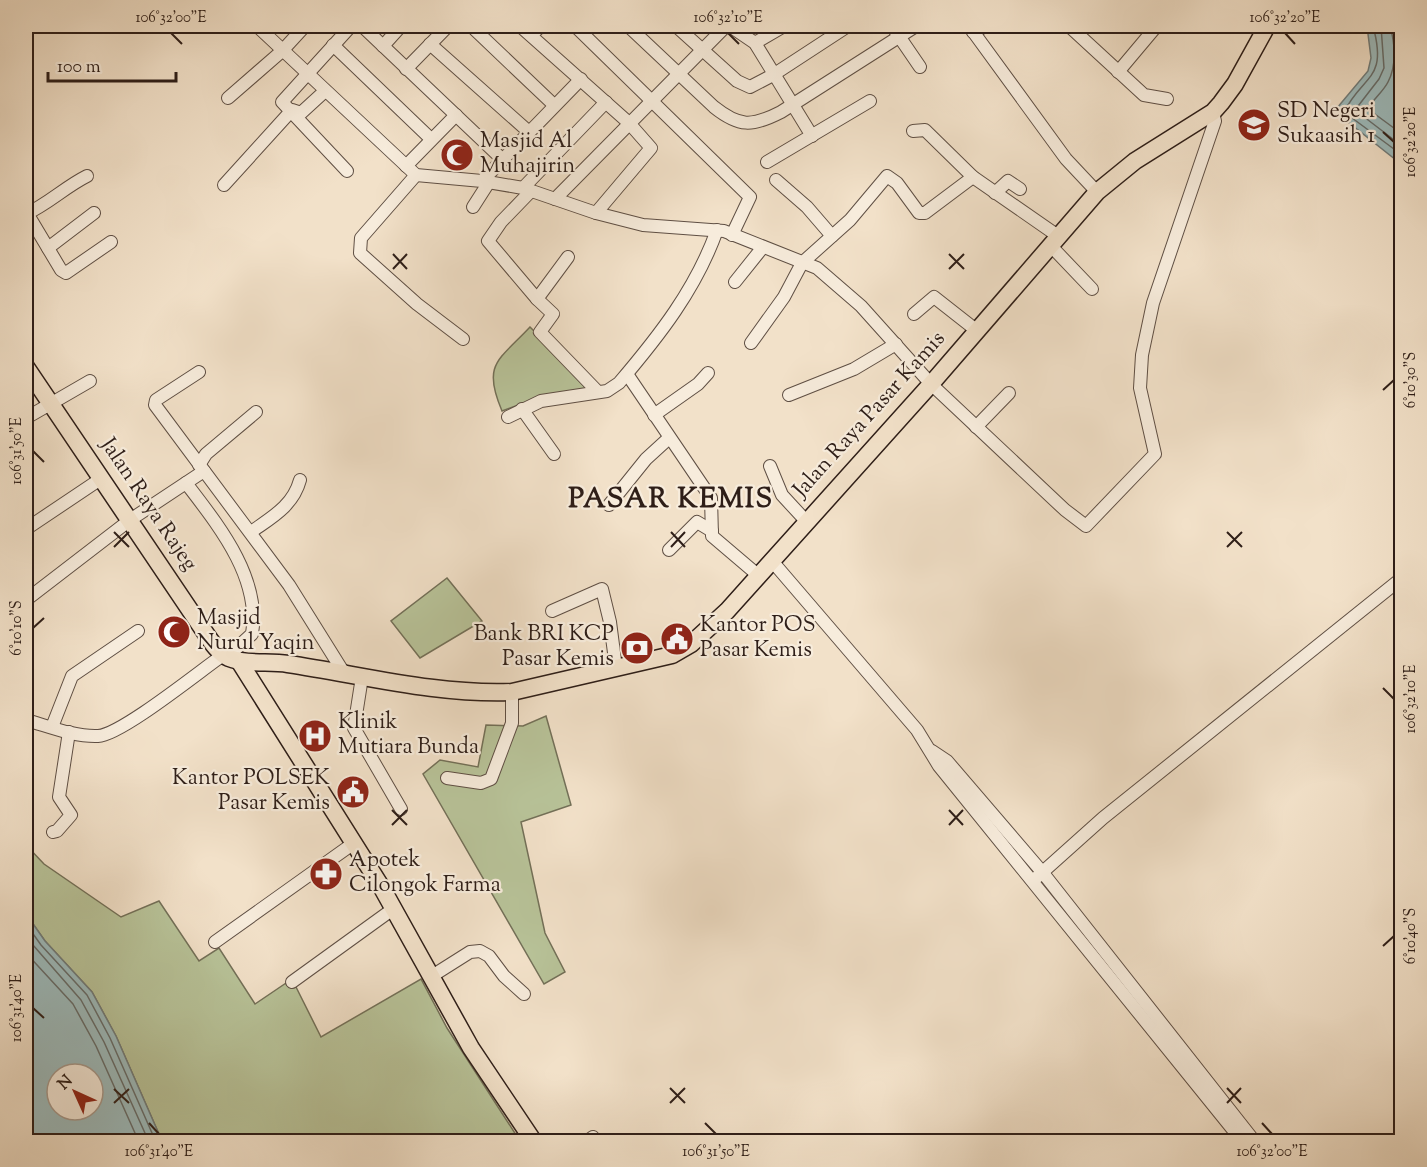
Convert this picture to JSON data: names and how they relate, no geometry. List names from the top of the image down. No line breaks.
{"streets":{"main road":["Jalan Raya Pasar Kamis","Jalan Raya Rajeg"]},"crossings":[["Jalan Raya Pasar Kamis","Jalan Raya Rajeg"]],"districts":["PASAR KEMIS"],"places":{"school or university":["SD Negeri Sukaasih 1"],"mosque":["Masjid Al Muhajirin","Masjid Nurul Yaqin"],"public building":["Kantor POS Pasar Kemis","Kantor POLSEK Pasar Kemis"],"bank":["Bank BRI KCP Pasar Kemis"],"hospital":["Klinik Mutiara Bunda"],"pharmacy":["Apotek Cilongok Farma"]},"scale_bar":"100 m","north":"top left","coordinates":["106°32'00\"E","106°32'10\"E","106°32'20\"E","6°10'30\"S","106°31'50\"E","6°10'10\"S","6°10'40\"S","106°31'40\"E"]}
